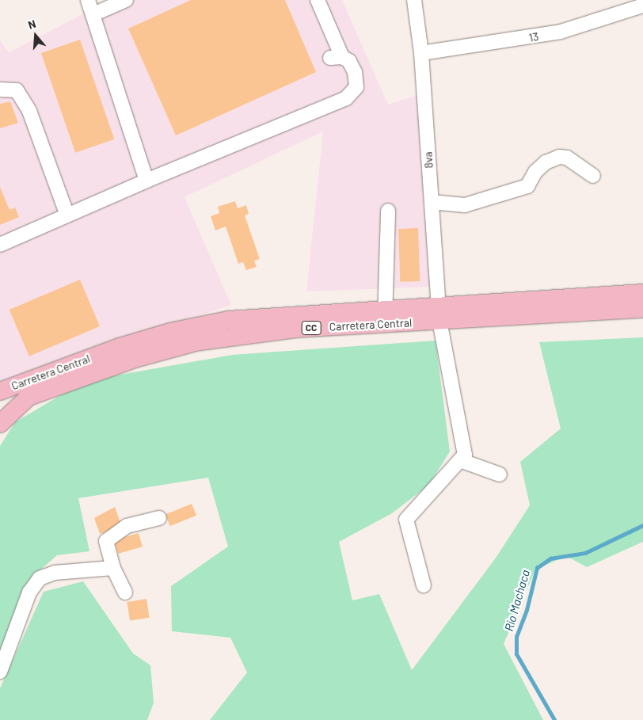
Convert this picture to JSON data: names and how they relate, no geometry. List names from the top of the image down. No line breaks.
{"streets":{"main road":["Carretera Central","CC"],"street":["13","8va"]},"crossings":[["13","8va"],["8va","Carretera Central"]],"water":["Río Machaca"],"north":"top"}
